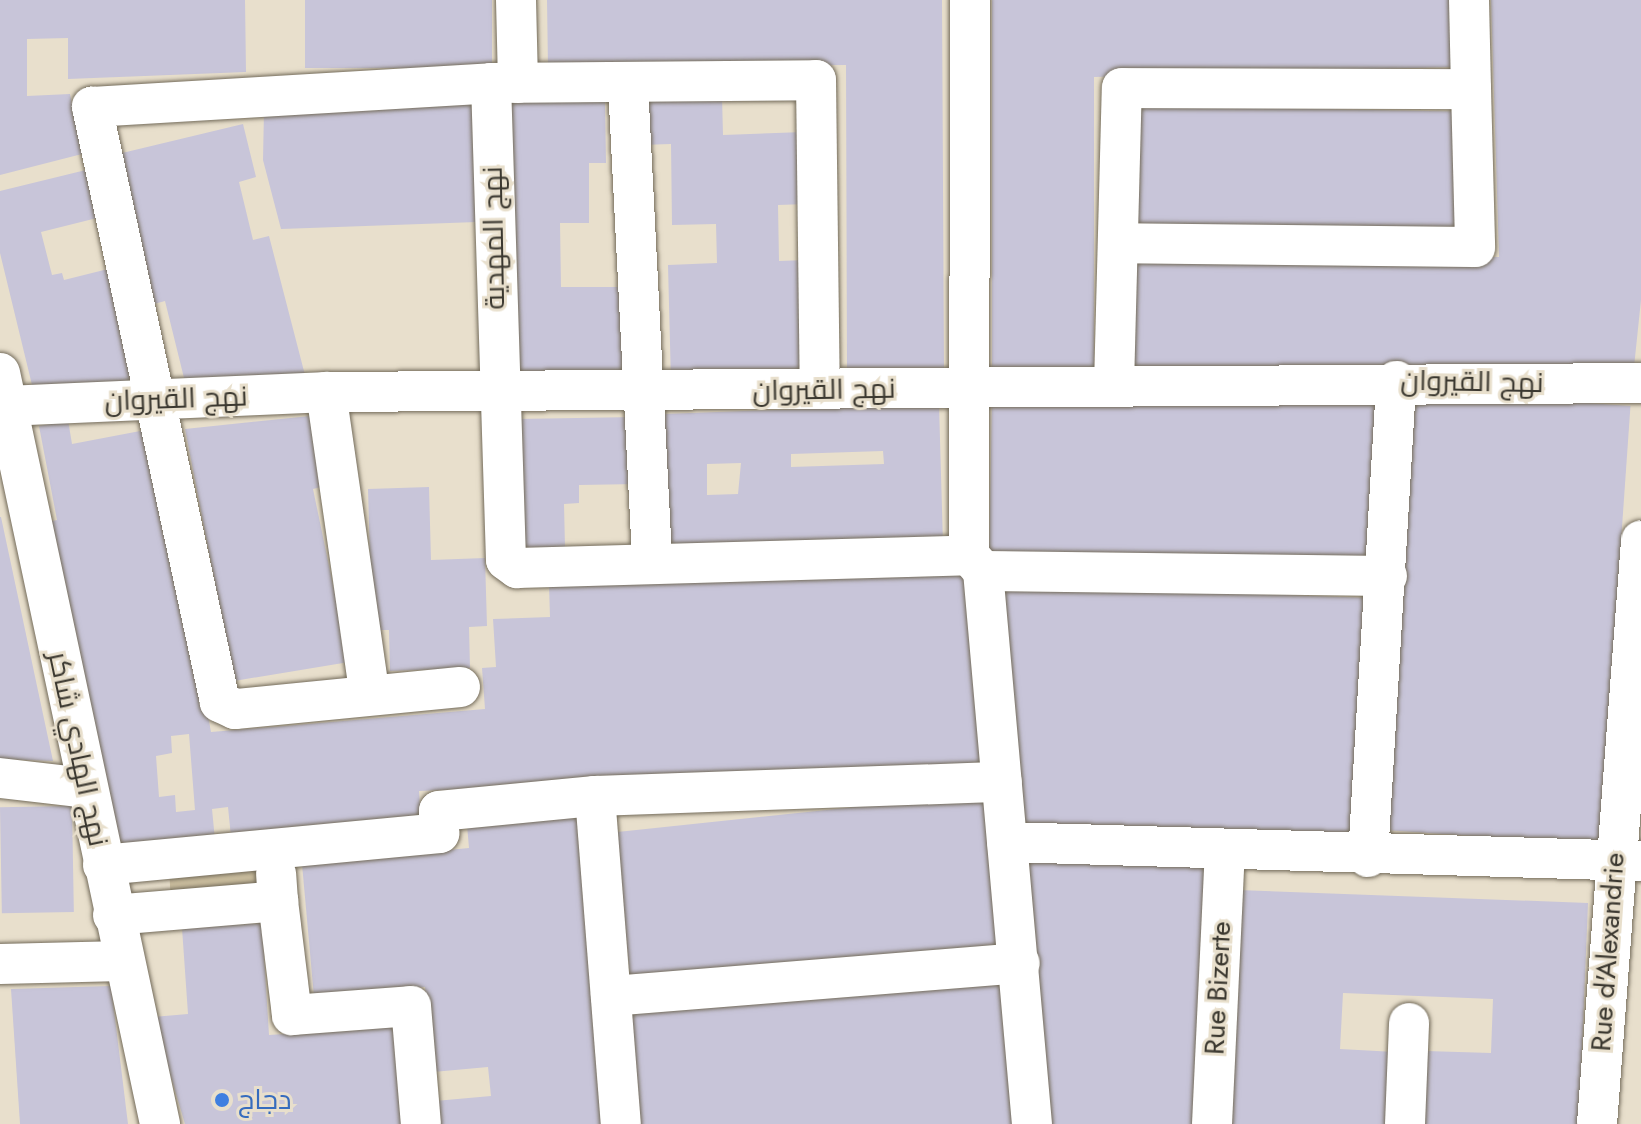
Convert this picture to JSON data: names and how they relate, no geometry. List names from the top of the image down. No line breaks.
{"streets":{"street":["نهج المهدية","نهج القيروان","نهج الهادي شاكر","Rue d'Alexandrie","Rue Bizerte"]},"crossings":[["نهج المهدية","نهج القيروان"],["نهج القيروان","نهج الهادي شاكر"]],"places":["دجاج"]}
